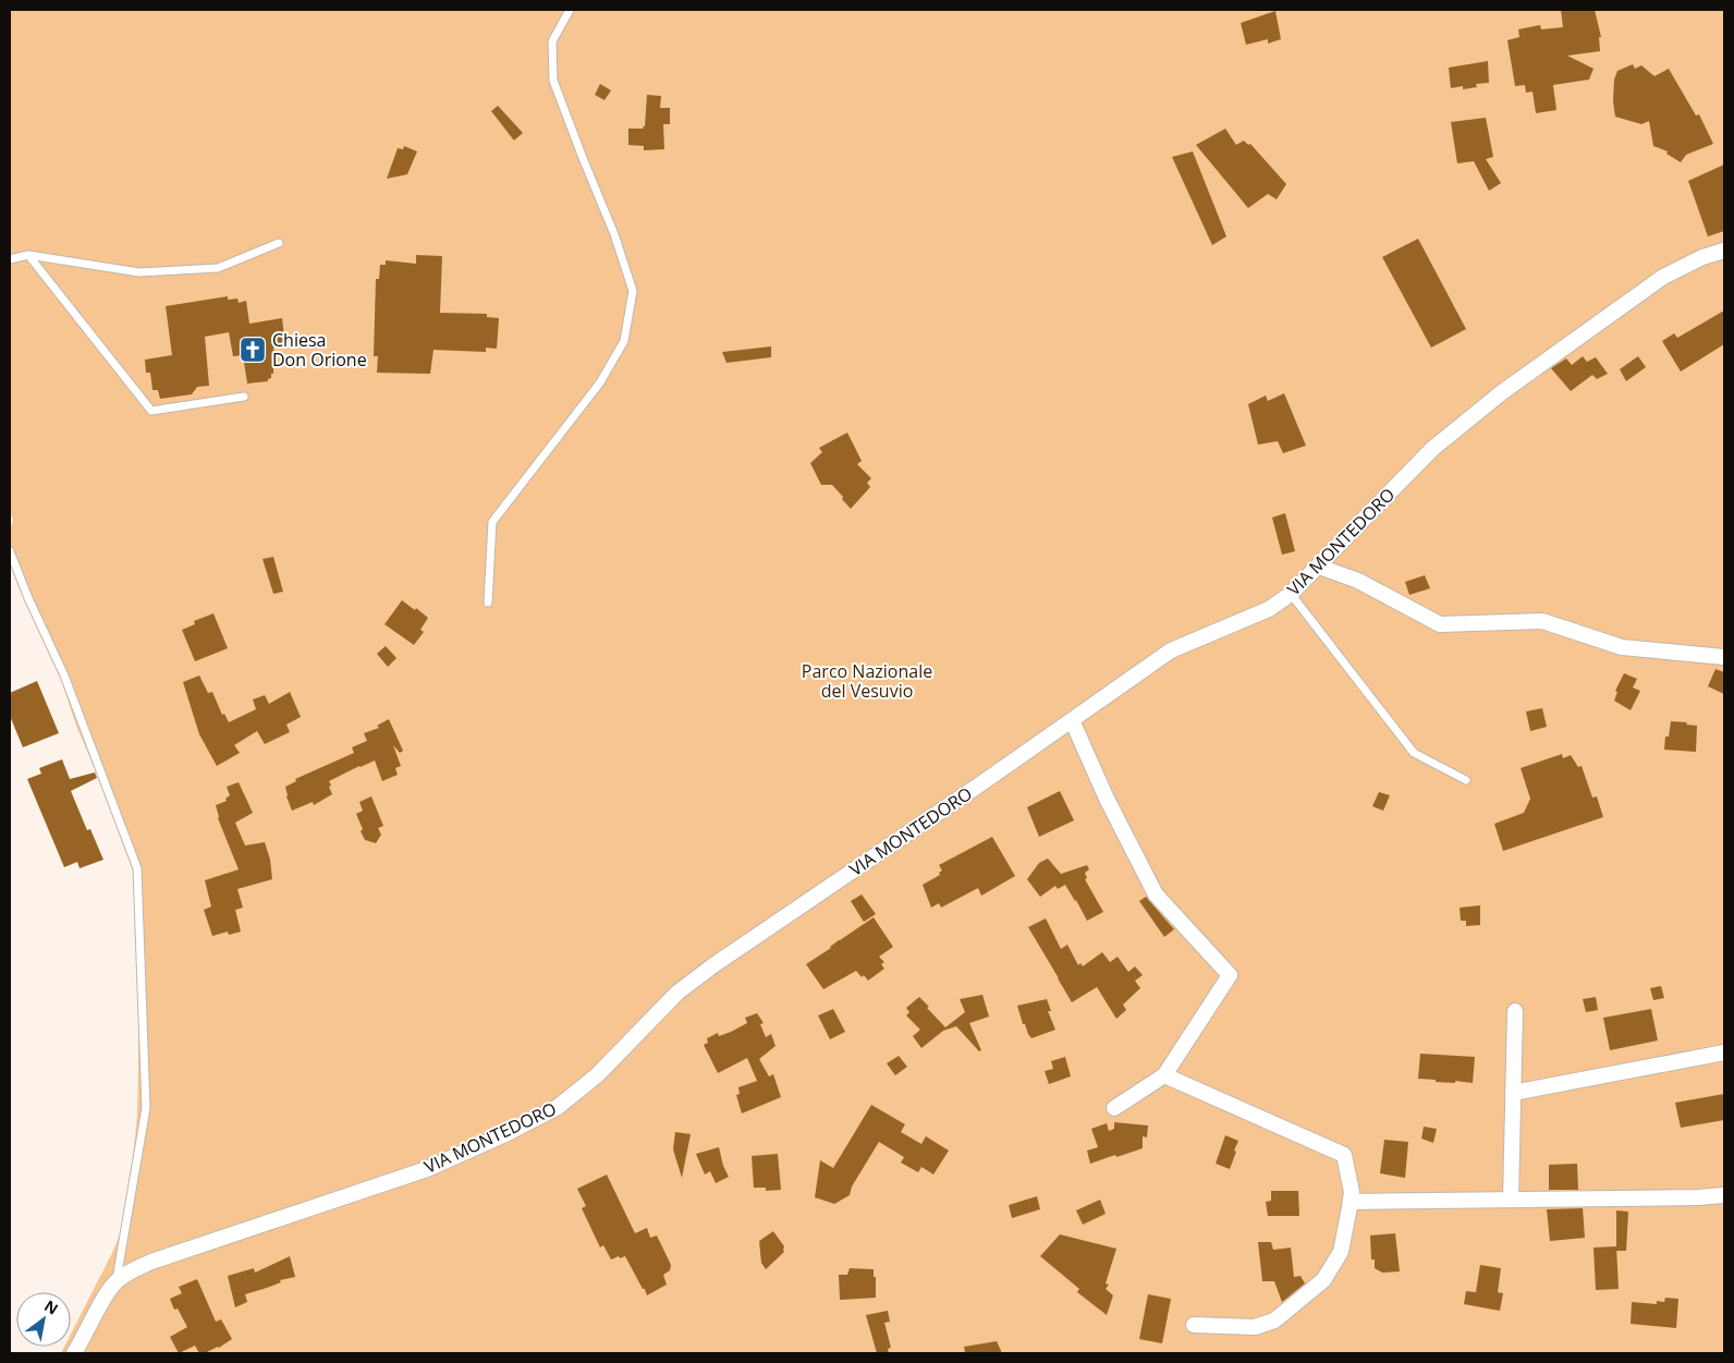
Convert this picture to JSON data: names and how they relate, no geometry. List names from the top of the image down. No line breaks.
{"streets":{"street":["VIA MONTEDORO"]},"parks":["Parco Nazionale del Vesuvio"],"places":{"church":["Chiesa Don Orione"]},"north":"top right"}
